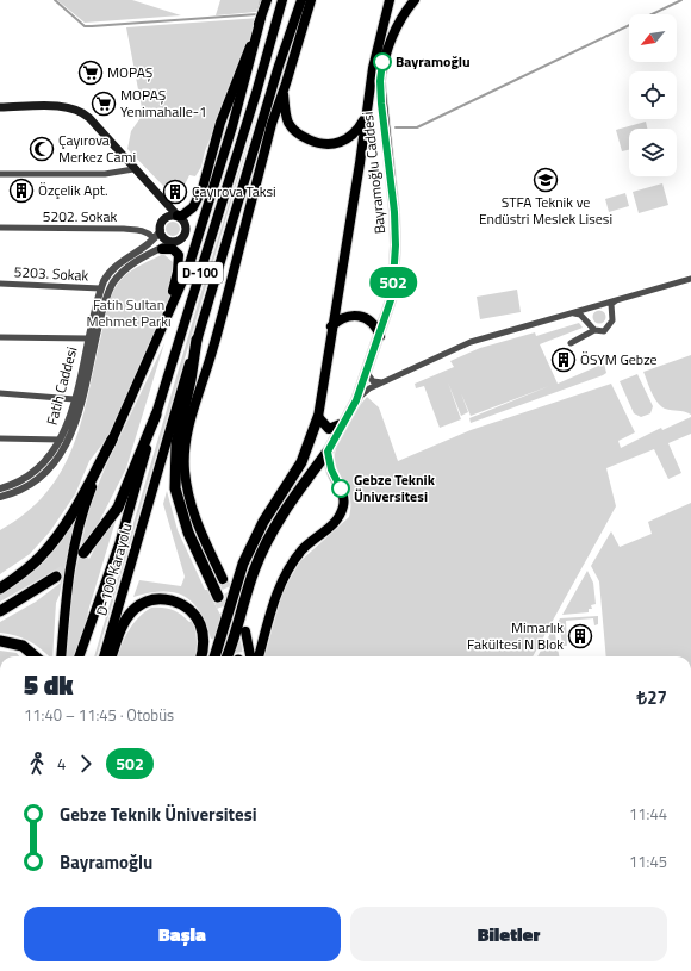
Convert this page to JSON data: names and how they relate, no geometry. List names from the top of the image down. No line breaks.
{"streets":{"main road":["Bayramoğlu Caddesi","D-100","D-100 Karayolu"],"street":["5202. Sokak","5203. Sokak","Fatih Caddesi"]},"crossings":[["D-100","D-100 Karayolu"],["5203. Sokak","Fatih Caddesi"]],"parks":["Fatih Sultan Mehmet Parkı"],"places":{"other":["Bayramoğlu","Gebze Teknik Üniversitesi"],"supermarket":["MOPAŞ","MOPAŞ Yenimahalle-1"],"mosque":["Çayırova Merkez Cami"],"school or university":["STFA Teknik ve Endüstri Meslek Lisesi"],"building":["Özçelik Apt.","Çayırova Taksi","ÖSYM Gebze","Mimarlık Fakültesi N Blok"]},"lines":["bus line 502"],"north":"bottom left","page":{"on_map":"502","heading":["5 dk","11:40 – 11:45 · Otobüs","₺27"],"legs":["4","502"],"list":[{"name":"Gebze Teknik Üniversitesi","value":"11:44"},{"name":"Bayramoğlu","value":"11:45"}],"buttons":["Başla","Biletler"]}}
